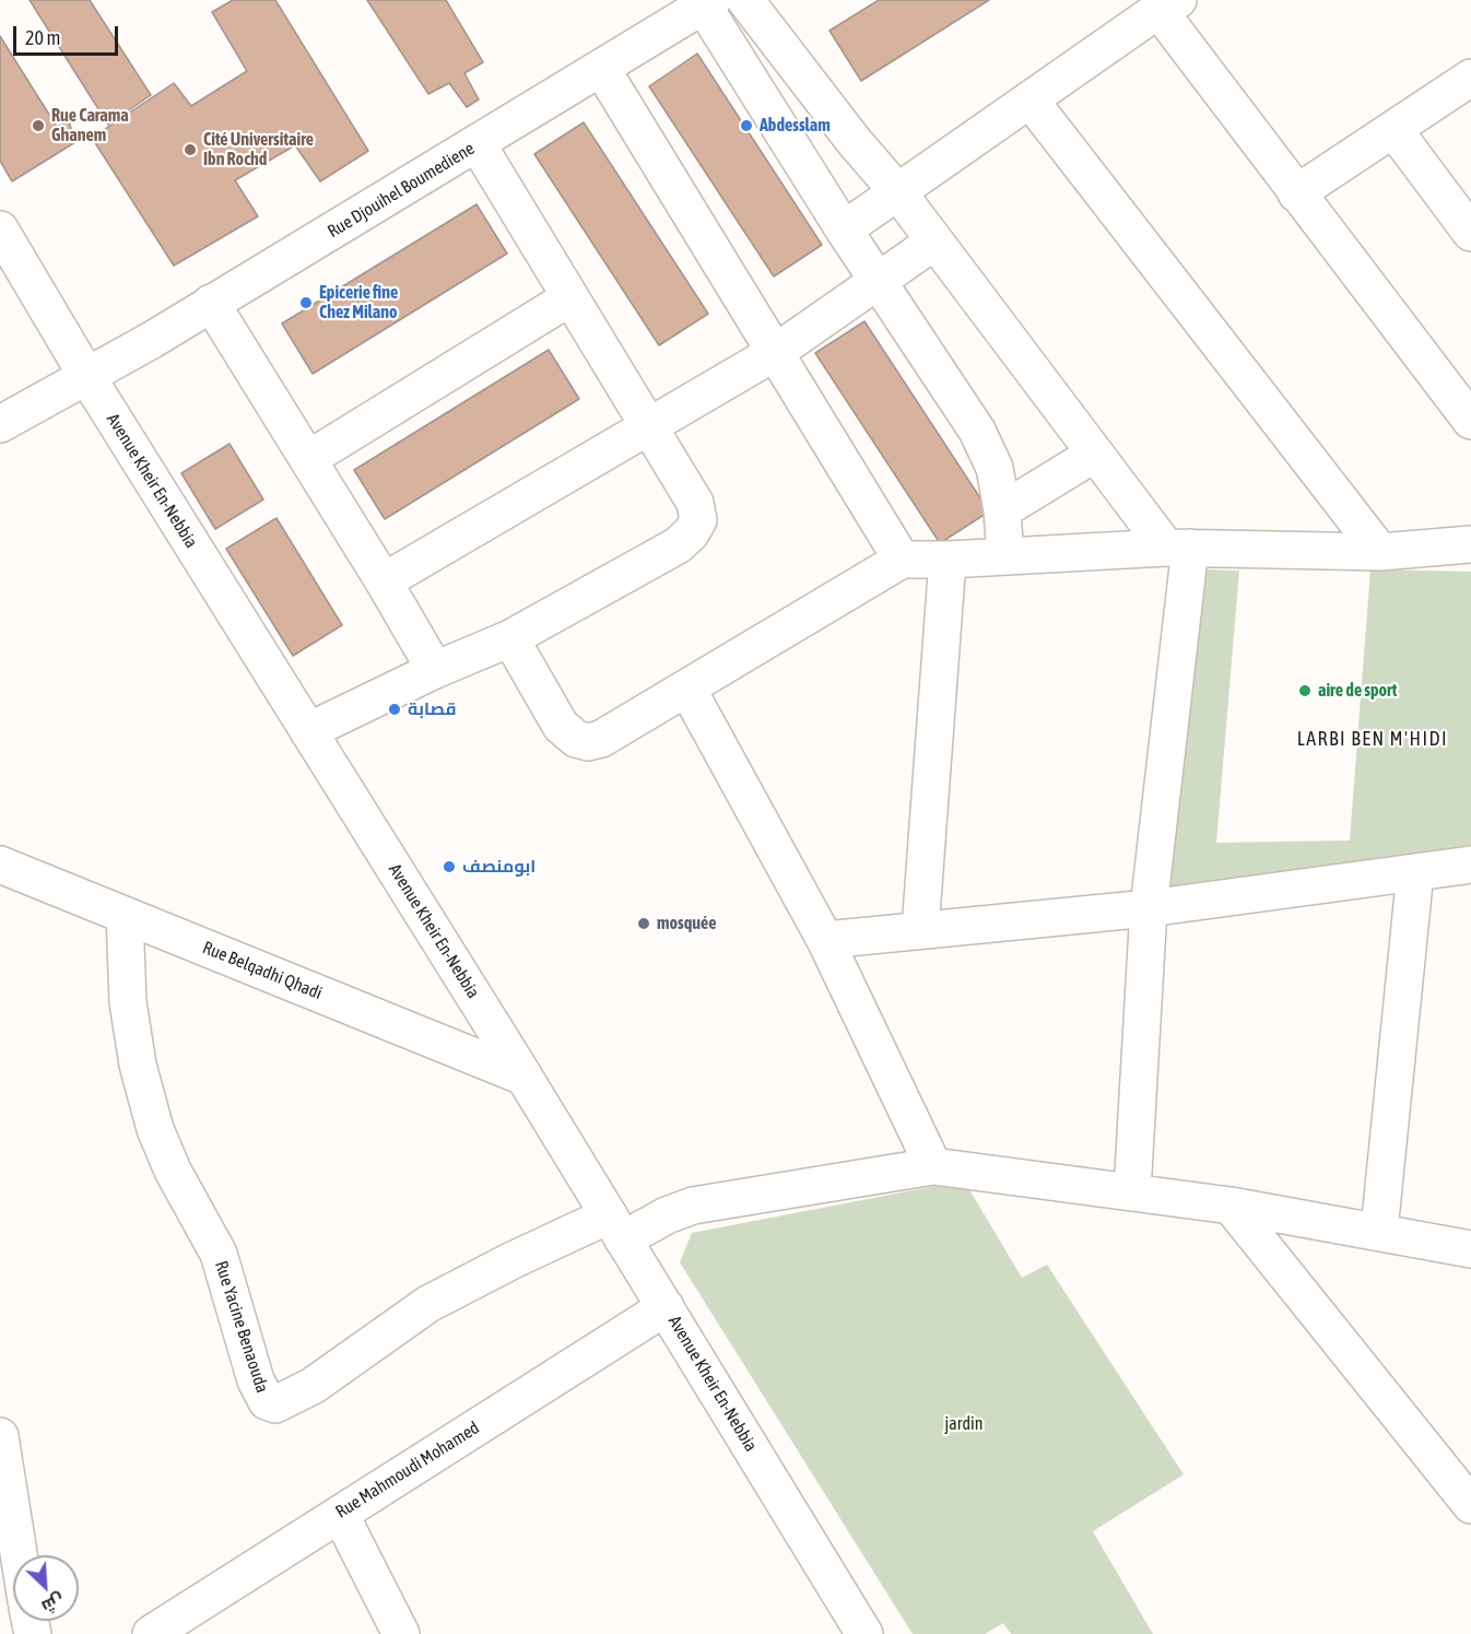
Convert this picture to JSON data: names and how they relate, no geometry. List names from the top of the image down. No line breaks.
{"streets":{"street":["Rue Djouihel Boumediene","Avenue Kheir En-Nebbia","Rue Belqadhi Qhadi","Rue Yacine Benaouda","Rue Mahmoudi Mohamed"]},"crossings":[["Rue Djouihel Boumediene","Avenue Kheir En-Nebbia"],["Avenue Kheir En-Nebbia","Rue Belqadhi Qhadi"],["Avenue Kheir En-Nebbia","Rue Yacine Benaouda"],["Avenue Kheir En-Nebbia","Rue Mahmoudi Mohamed"],["Rue Belqadhi Qhadi","Rue Yacine Benaouda"]],"districts":["LARBI BEN M'HIDI"],"parks":["jardin"],"places":["Rue Carama Ghanem","Abdesslam","Cité Universitaire Ibn Rochd","Epicerie fine Chez Milano","aire de sport","قصابة","ابومنصف","mosquée"],"scale_bar":"20 m","north":"bottom right"}
